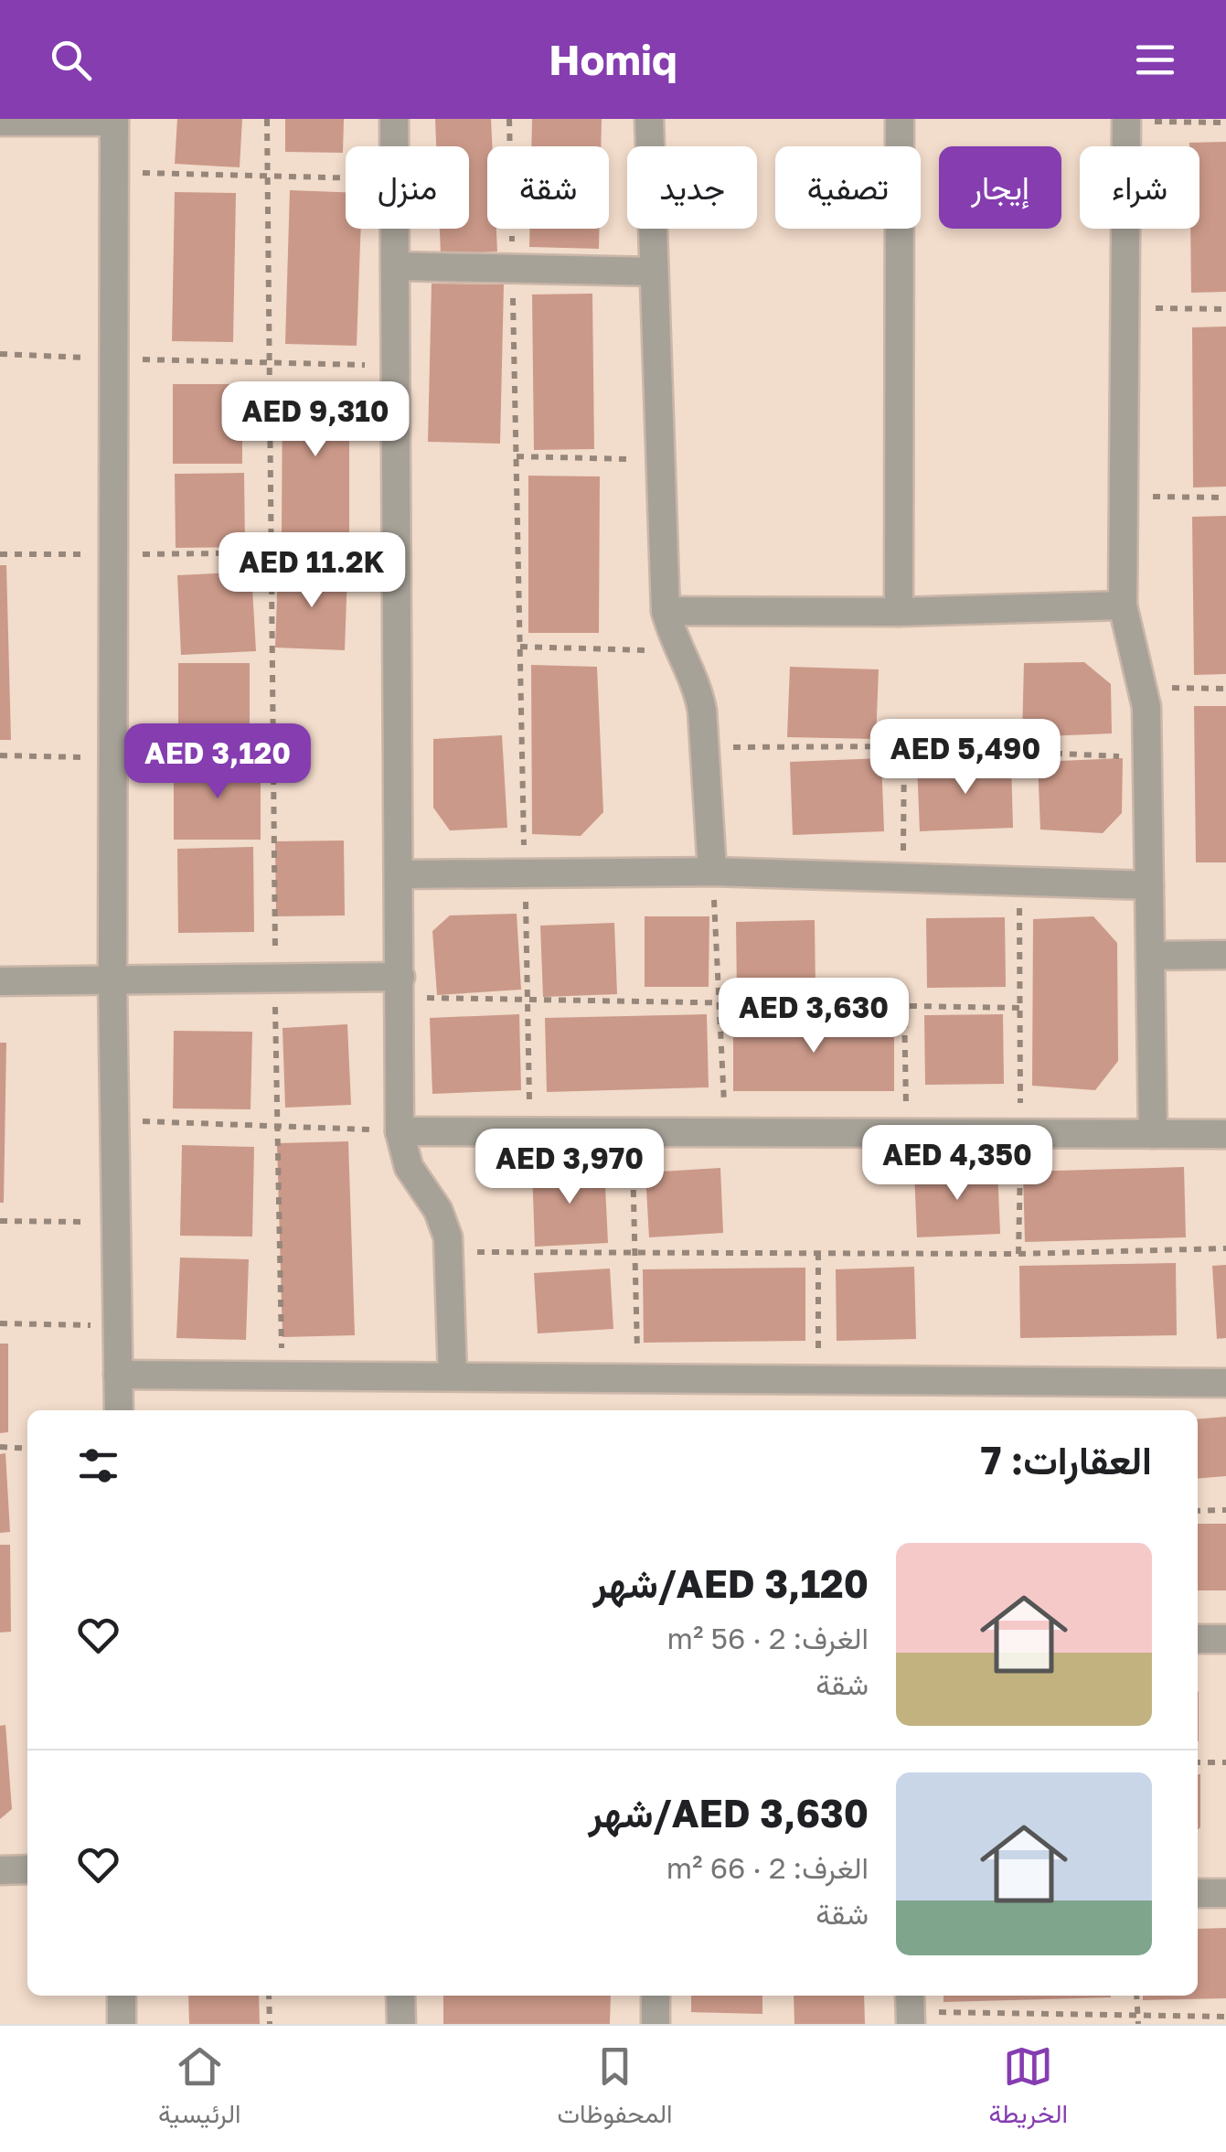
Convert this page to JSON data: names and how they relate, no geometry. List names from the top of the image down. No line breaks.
{"page":{"header":"Homiq","chip":["شراء","إيجار","تصفية","جديد","شقة","منزل"],"price":["AED 9,310","AED 11.2K","AED 5,490","AED 3,120","AED 3,630","AED 4,350","AED 3,970"],"heading":"العقارات: 7","list":[{"name":"AED 3,120/شهر","note":"الغرف: 2 · 56 m² · شقة"},{"name":"AED 3,630/شهر","note":"الغرف: 2 · 66 m² · شقة"}],"tabs":["الخريطة","المحفوظات","الرئيسية"]}}
